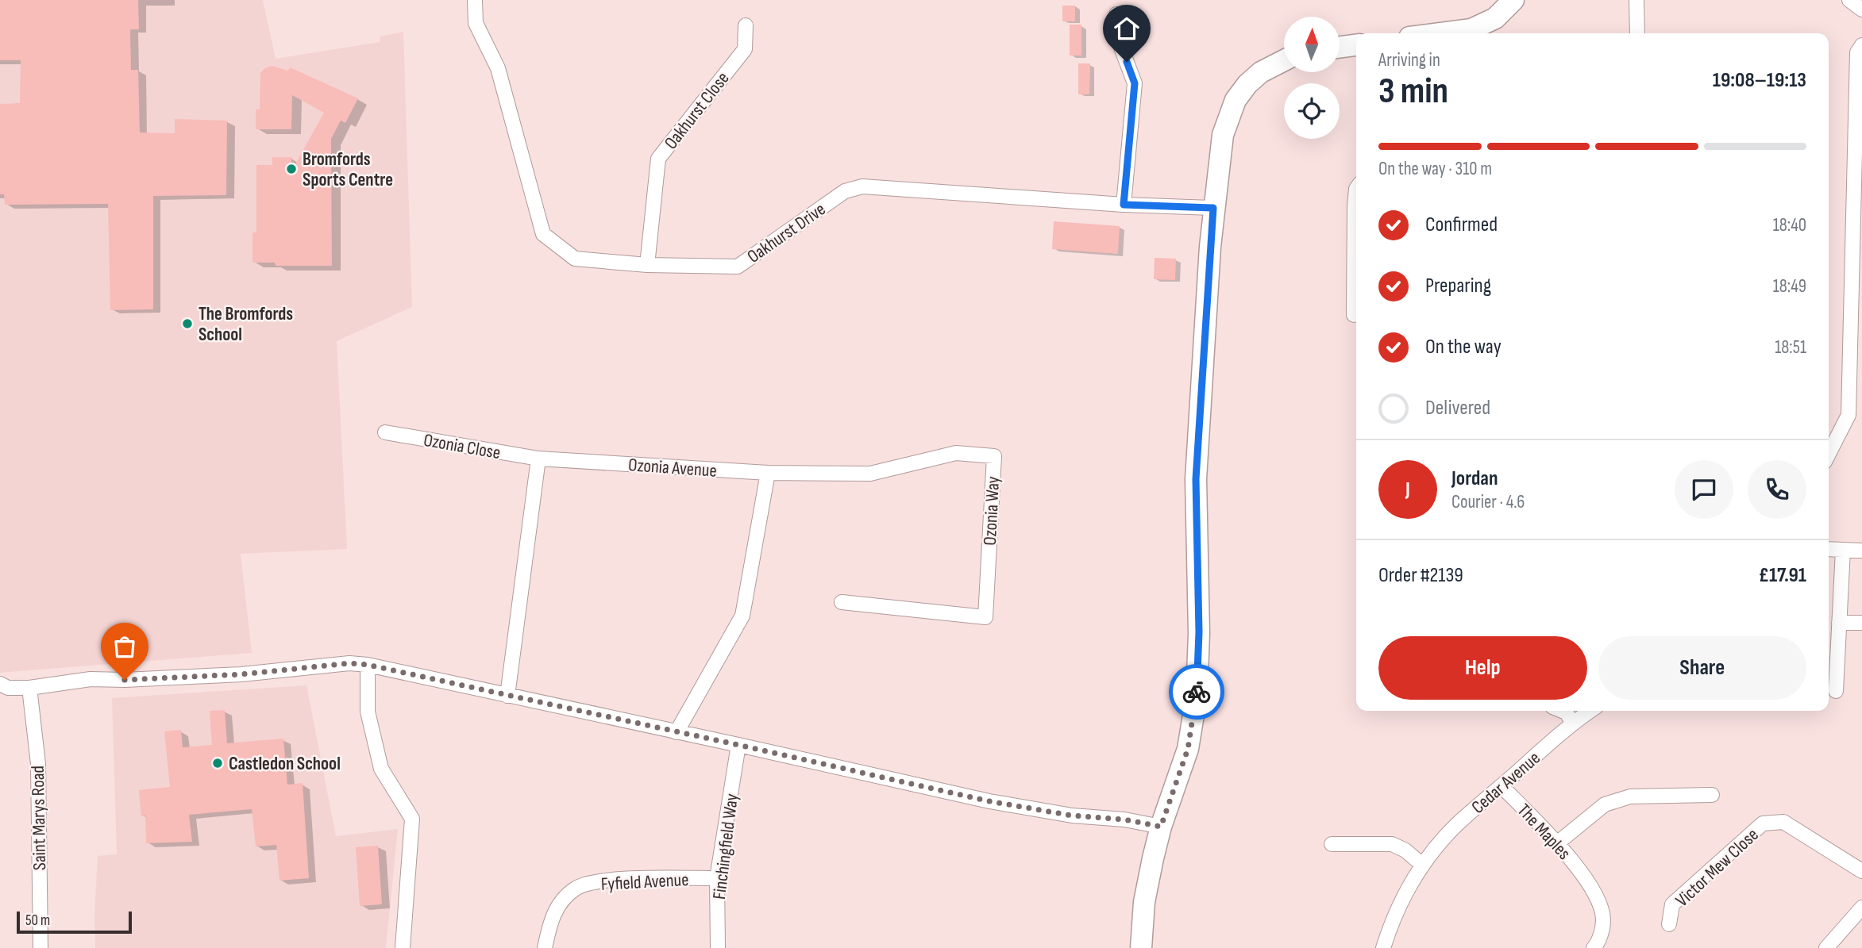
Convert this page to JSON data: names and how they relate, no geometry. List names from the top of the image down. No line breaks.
{"streets":{"street":["Oakhurst Close","Oakhurst Drive","Ozonia Close","Ozonia Avenue","Ozonia Way","Cedar Avenue","Saint Marys Road","The Maples","Finchingfield Way","Victor Mew Close","Fyfield Avenue"]},"crossings":[["Oakhurst Close","Oakhurst Drive"],["Ozonia Close","Ozonia Avenue"],["Ozonia Avenue","Ozonia Way"],["Cedar Avenue","The Maples"],["Finchingfield Way","Fyfield Avenue"]],"places":["Bromfords Sports Centre","The Bromfords School","Castledon School"],"scale_bar":"50 m","north":"top","page":{"heading":["3 min","Arriving in","19:08–19:13"],"panel":["Jordan","Courier · 4.6","Order #2139","£17.91"],"bar":"On the way · 310 m","list":[["Confirmed","18:40"],["Preparing","18:49"],["On the way","18:51"],"Delivered"],"round":"J","buttons":["Help","Share"],"scale":"50 m"}}
